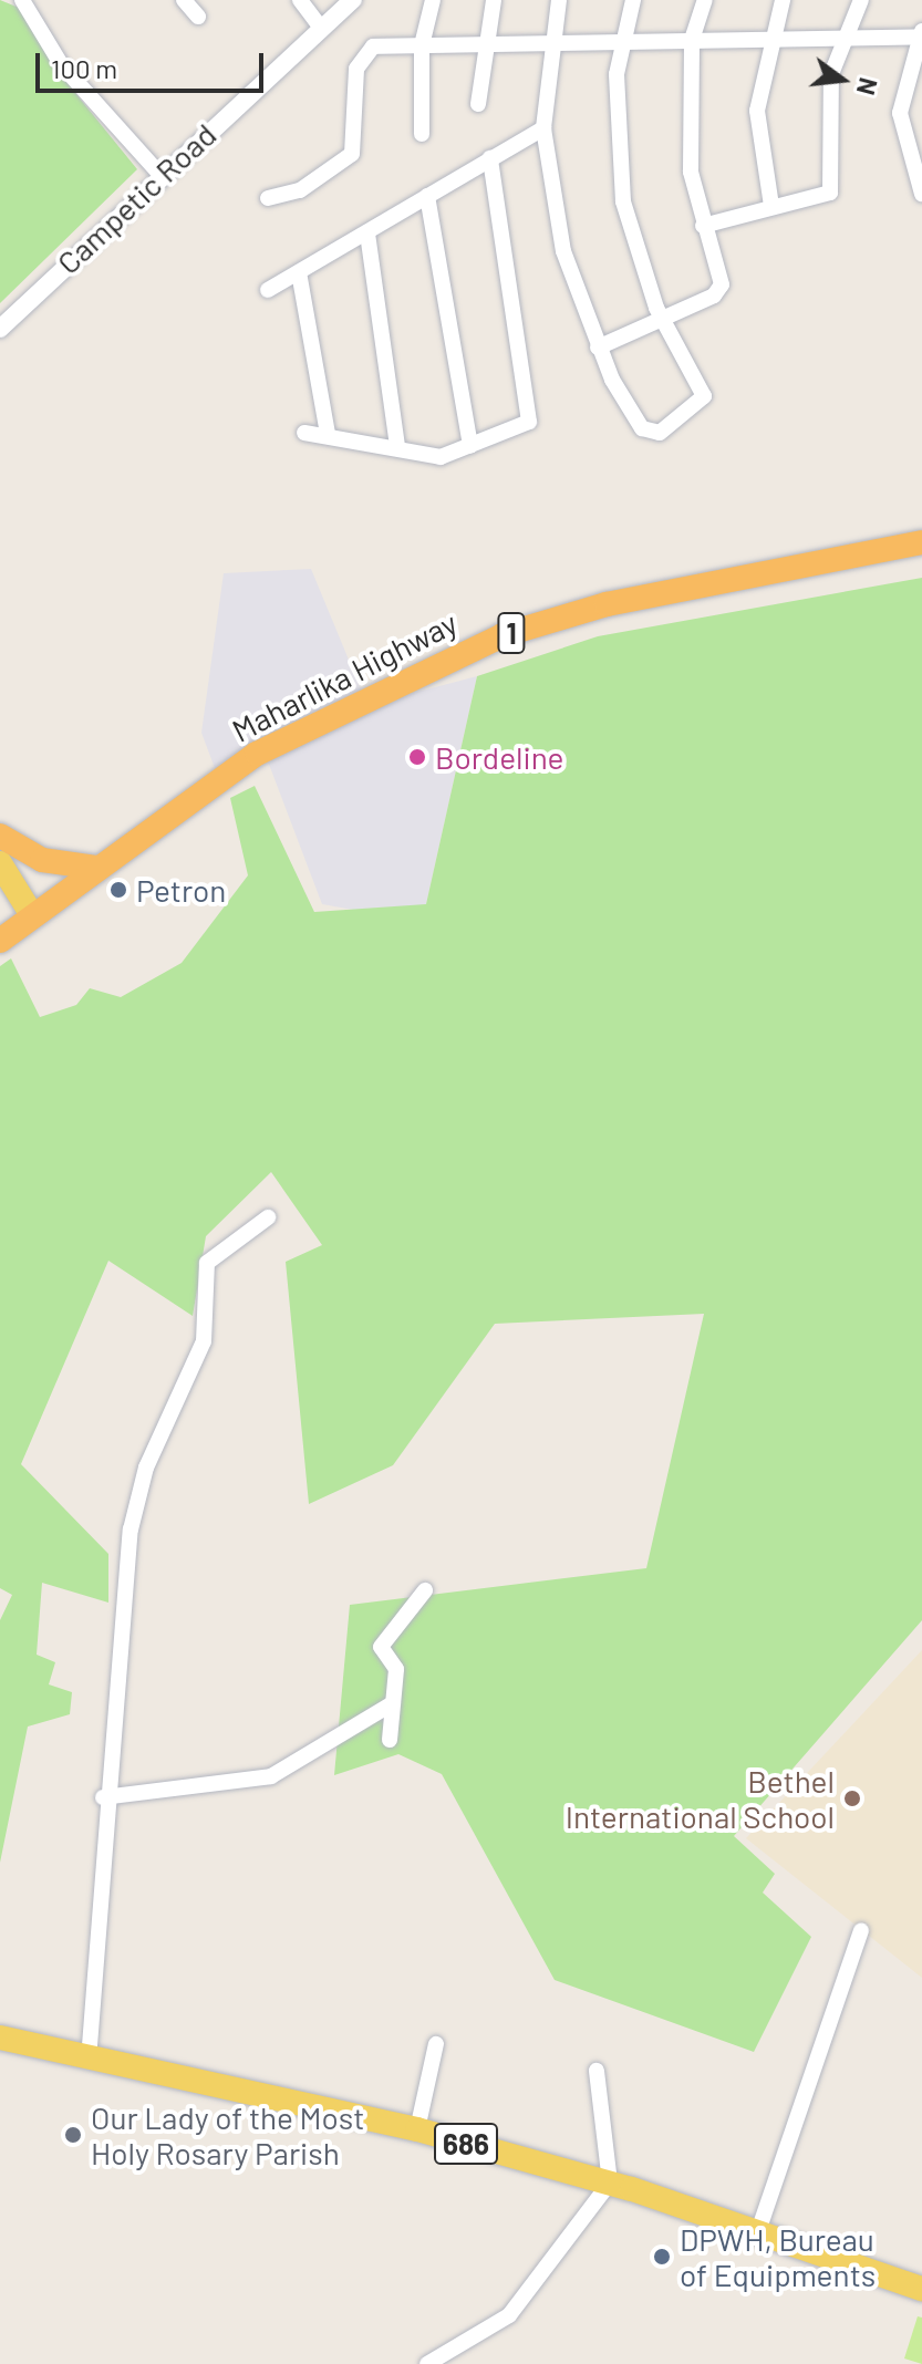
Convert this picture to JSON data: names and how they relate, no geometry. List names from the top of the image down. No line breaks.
{"streets":{"highway":["1","Maharlika Highway"],"main road":["686"],"street":["Campetic Road"]},"places":["Bordeline","Petron","Bethel International School","Our Lady of the Most Holy Rosary Parish","DPWH, Bureau of Equipments"],"scale_bar":"100 m","north":"right"}
